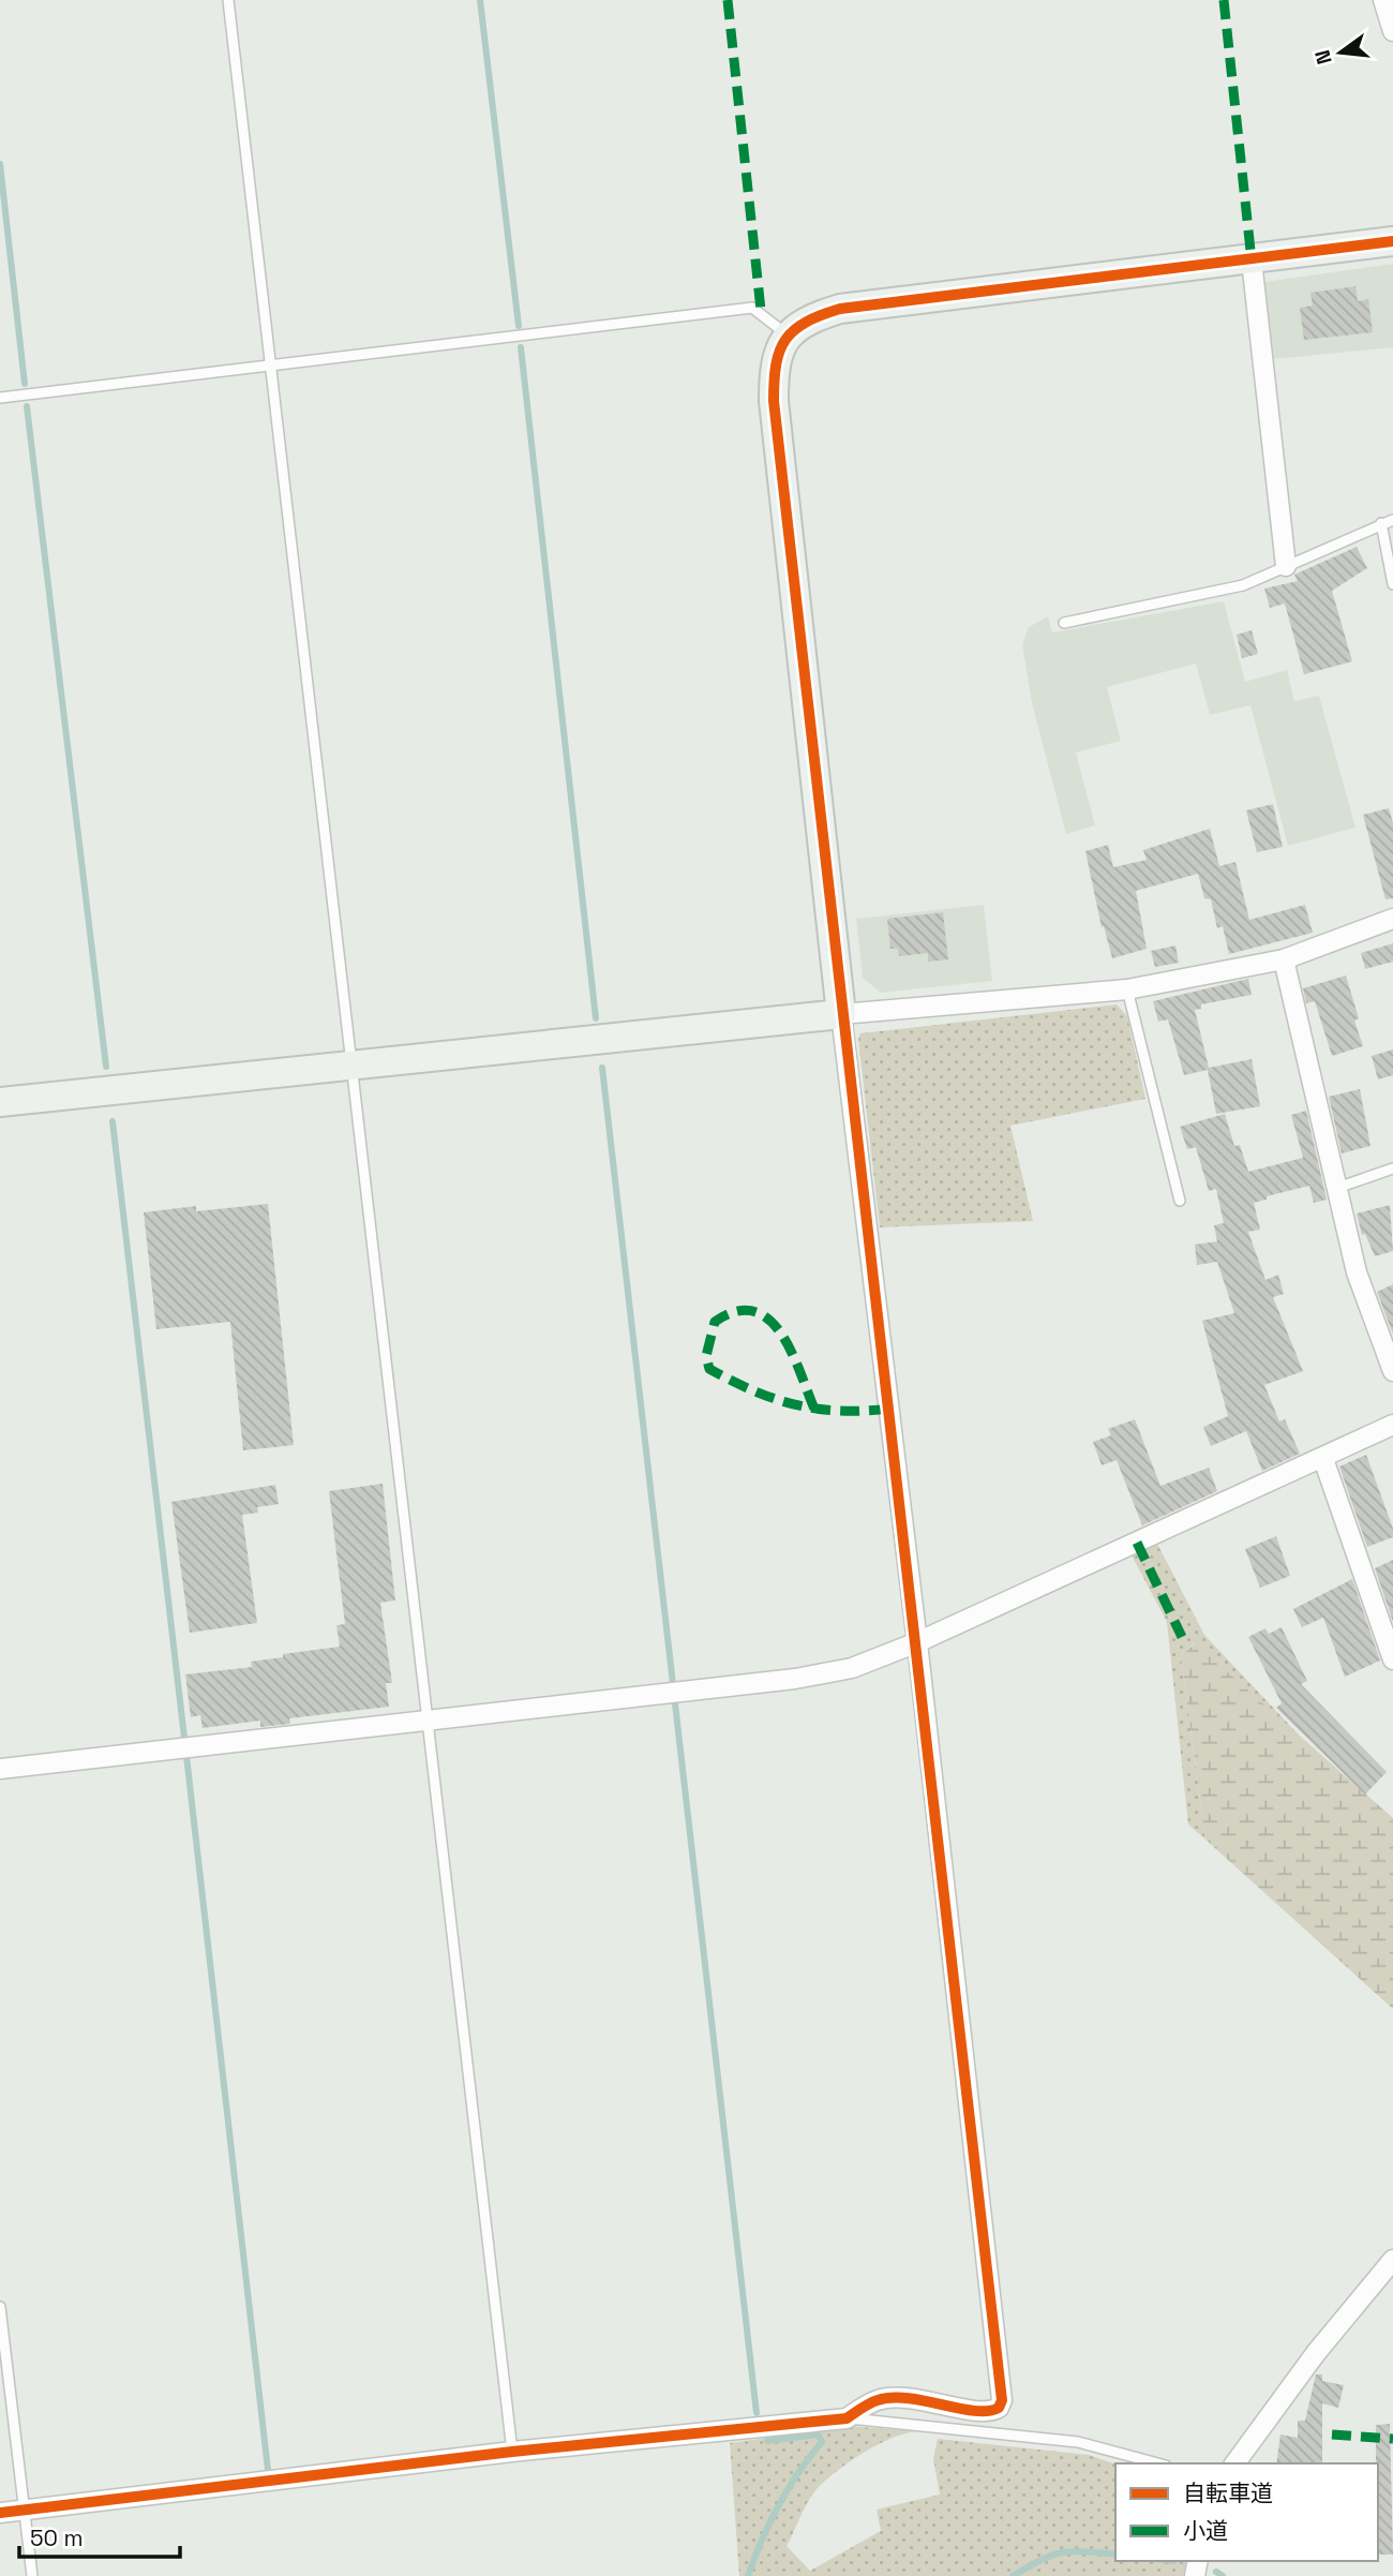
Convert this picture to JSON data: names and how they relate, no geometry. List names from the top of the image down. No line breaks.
{"legend":["自転車道","小道"],"scale_bar":"50 m","north":"left"}
